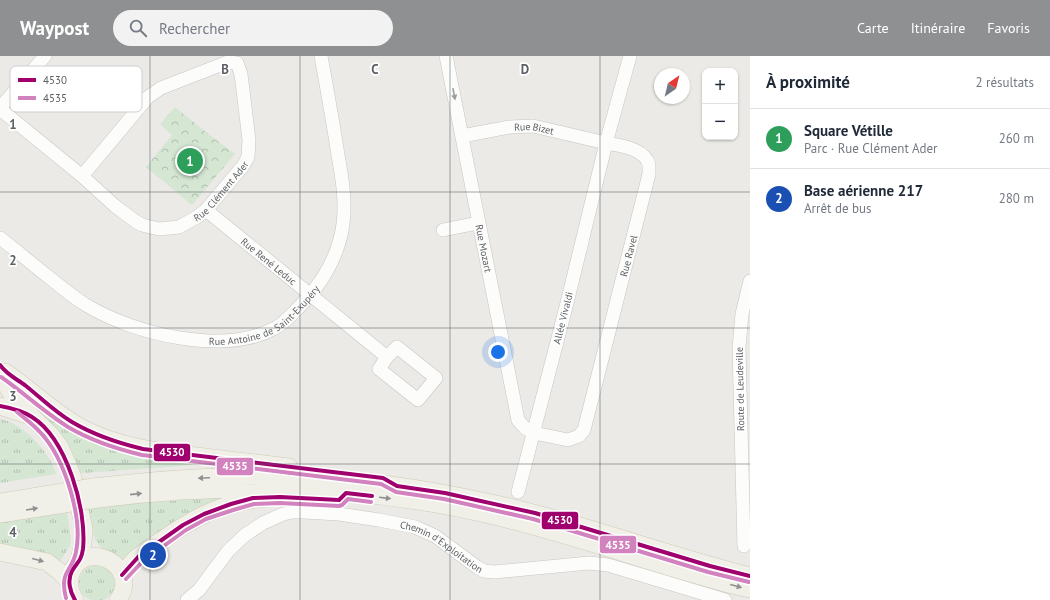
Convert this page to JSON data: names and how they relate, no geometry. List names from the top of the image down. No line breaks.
{"streets":{"street":["Rue Bizet","Rue Clément Ader","Rue Mozart","Rue Ravel","Rue René Leduc","Rue Antoine de Saint-Exupéry","Allée Vivaldi","Route de Leudeville","Chemin d'Exploitation"]},"crossings":[["Rue Bizet","Rue Mozart"],["Rue Bizet","Rue Ravel"],["Rue Bizet","Allée Vivaldi"],["Rue Clément Ader","Rue René Leduc"],["Rue Mozart","Rue Ravel"],["Rue Mozart","Allée Vivaldi"],["Rue Ravel","Allée Vivaldi"],["Rue René Leduc","Rue Antoine de Saint-Exupéry"]],"lines":["transit line 4530","transit line 4535"],"legend":["4530","4535"],"north":"top right","page":{"header":"Waypost","search":"Rechercher","nav":["Carte","Itinéraire","Favoris"],"heading":["À proximité","2 résultats"],"map_buttons":["+","−"],"list":[{"mark":"1","name":"Square Vétille","note":"Parc · Rue Clément Ader","value":"260 m"},{"mark":"2","name":"Base aérienne 217","note":"Arrêt de bus","value":"280 m"}],"pins":["1","2"]},"grid":{"columns":["B","C","D"],"rows":["1","2","3","4"]}}
